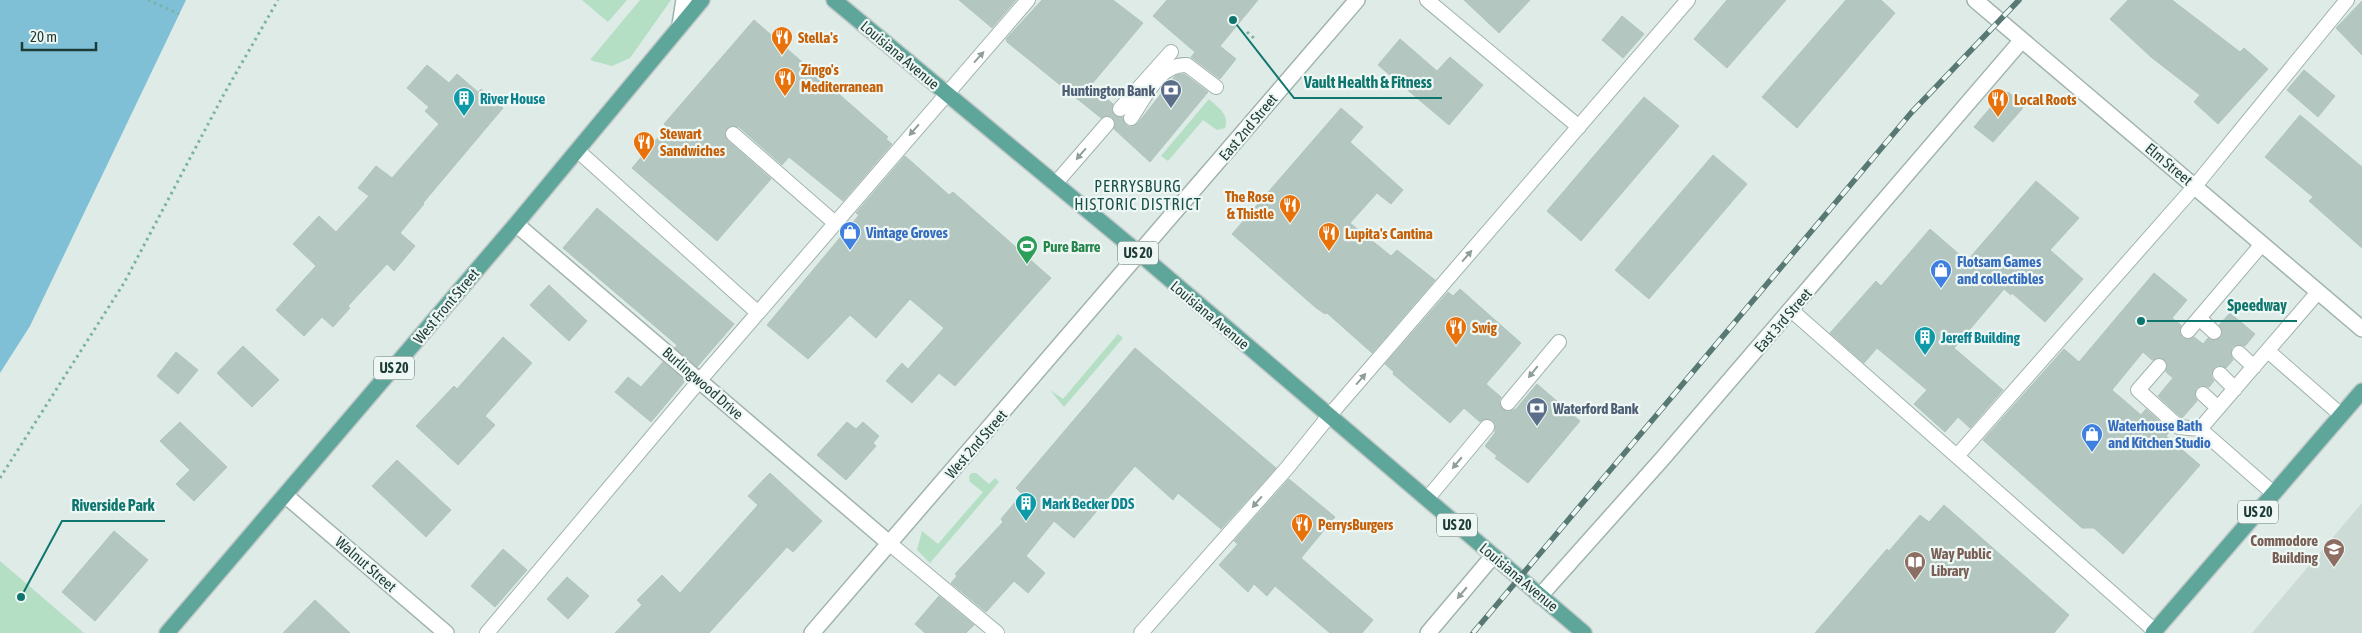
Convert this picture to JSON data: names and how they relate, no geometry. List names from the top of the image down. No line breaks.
{"streets":{"main road":["Louisiana Avenue","US 20","West Front Street"],"street":["East 2nd Street","Elm Street","East 3rd Street","Burlingwood Drive","West 2nd Street","Walnut Street"]},"crossings":[["Louisiana Avenue","East 2nd Street"],["Louisiana Avenue","East 3rd Street"],["Louisiana Avenue","West 2nd Street"],["East 2nd Street","West 2nd Street"],["Elm Street","East 3rd Street"],["West Front Street","Burlingwood Drive"],["West Front Street","Walnut Street"],["Burlingwood Drive","West 2nd Street"]],"districts":["PERRYSBURG HISTORIC DISTRICT"],"places":{"other":["Vault Health & Fitness","Speedway","Riverside Park"],"restaurant":["Stella's","Zingo's Mediterranean","Local Roots","Stewart Sandwiches","The Rose & Thistle","Lupita's Cantina","Swig","PerrysBurgers"],"bank":["Huntington Bank","Waterford Bank"],"building":["River House","Jereff Building","Mark Becker DDS"],"shop":["Vintage Groves","Flotsam Games and collectibles","Waterhouse Bath and Kitchen Studio"],"sports":["Pure Barre"],"school or university":["Commodore Building"],"library":["Way Public Library"]},"scale_bar":"20 m"}
